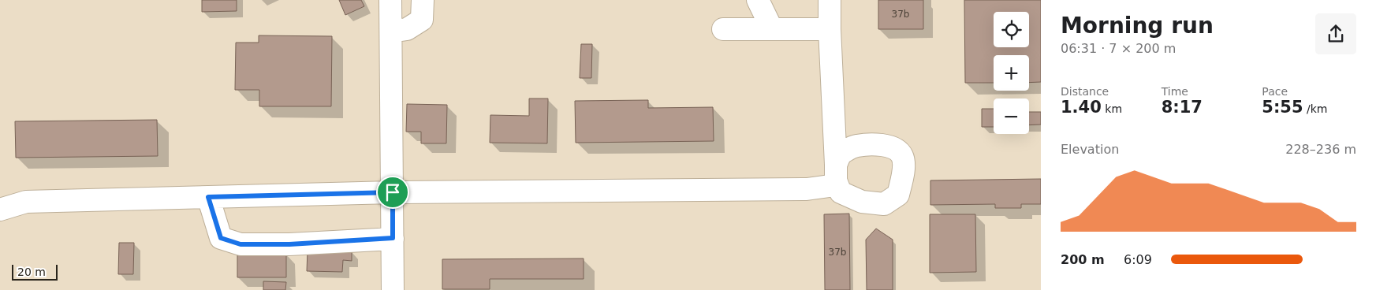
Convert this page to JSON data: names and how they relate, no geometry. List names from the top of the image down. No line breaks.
{"house_numbers":["37b","37b"],"scale_bar":"20 m","page":{"heading":["Morning run","06:31 · 7 × 200 m"],"map_buttons":["+","−"],"stats":[["Distance","1.40 km"],["Time","8:17"],["Pace","5:55 /km"]],"chart":["Elevation","228–236 m"],"list":[{"name":"200 m","note":"6:09"}],"scale":"20 m"}}
